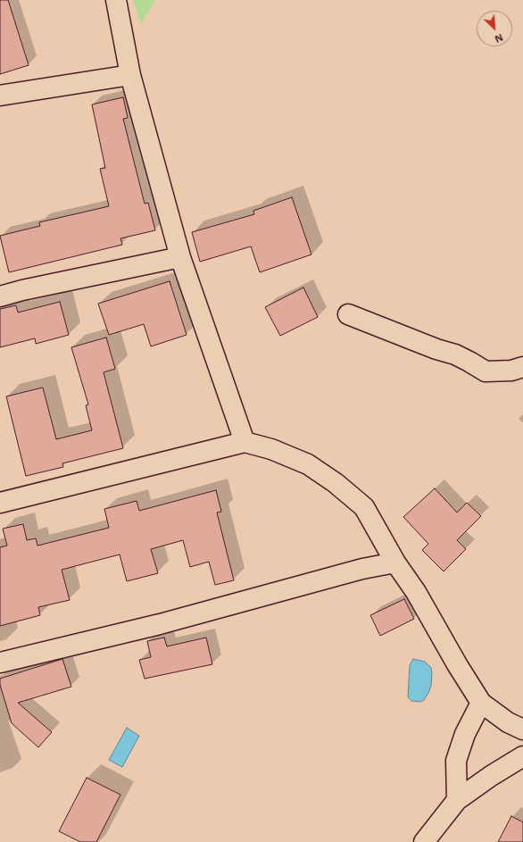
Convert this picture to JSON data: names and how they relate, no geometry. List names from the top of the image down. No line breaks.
{"north":"bottom right"}
